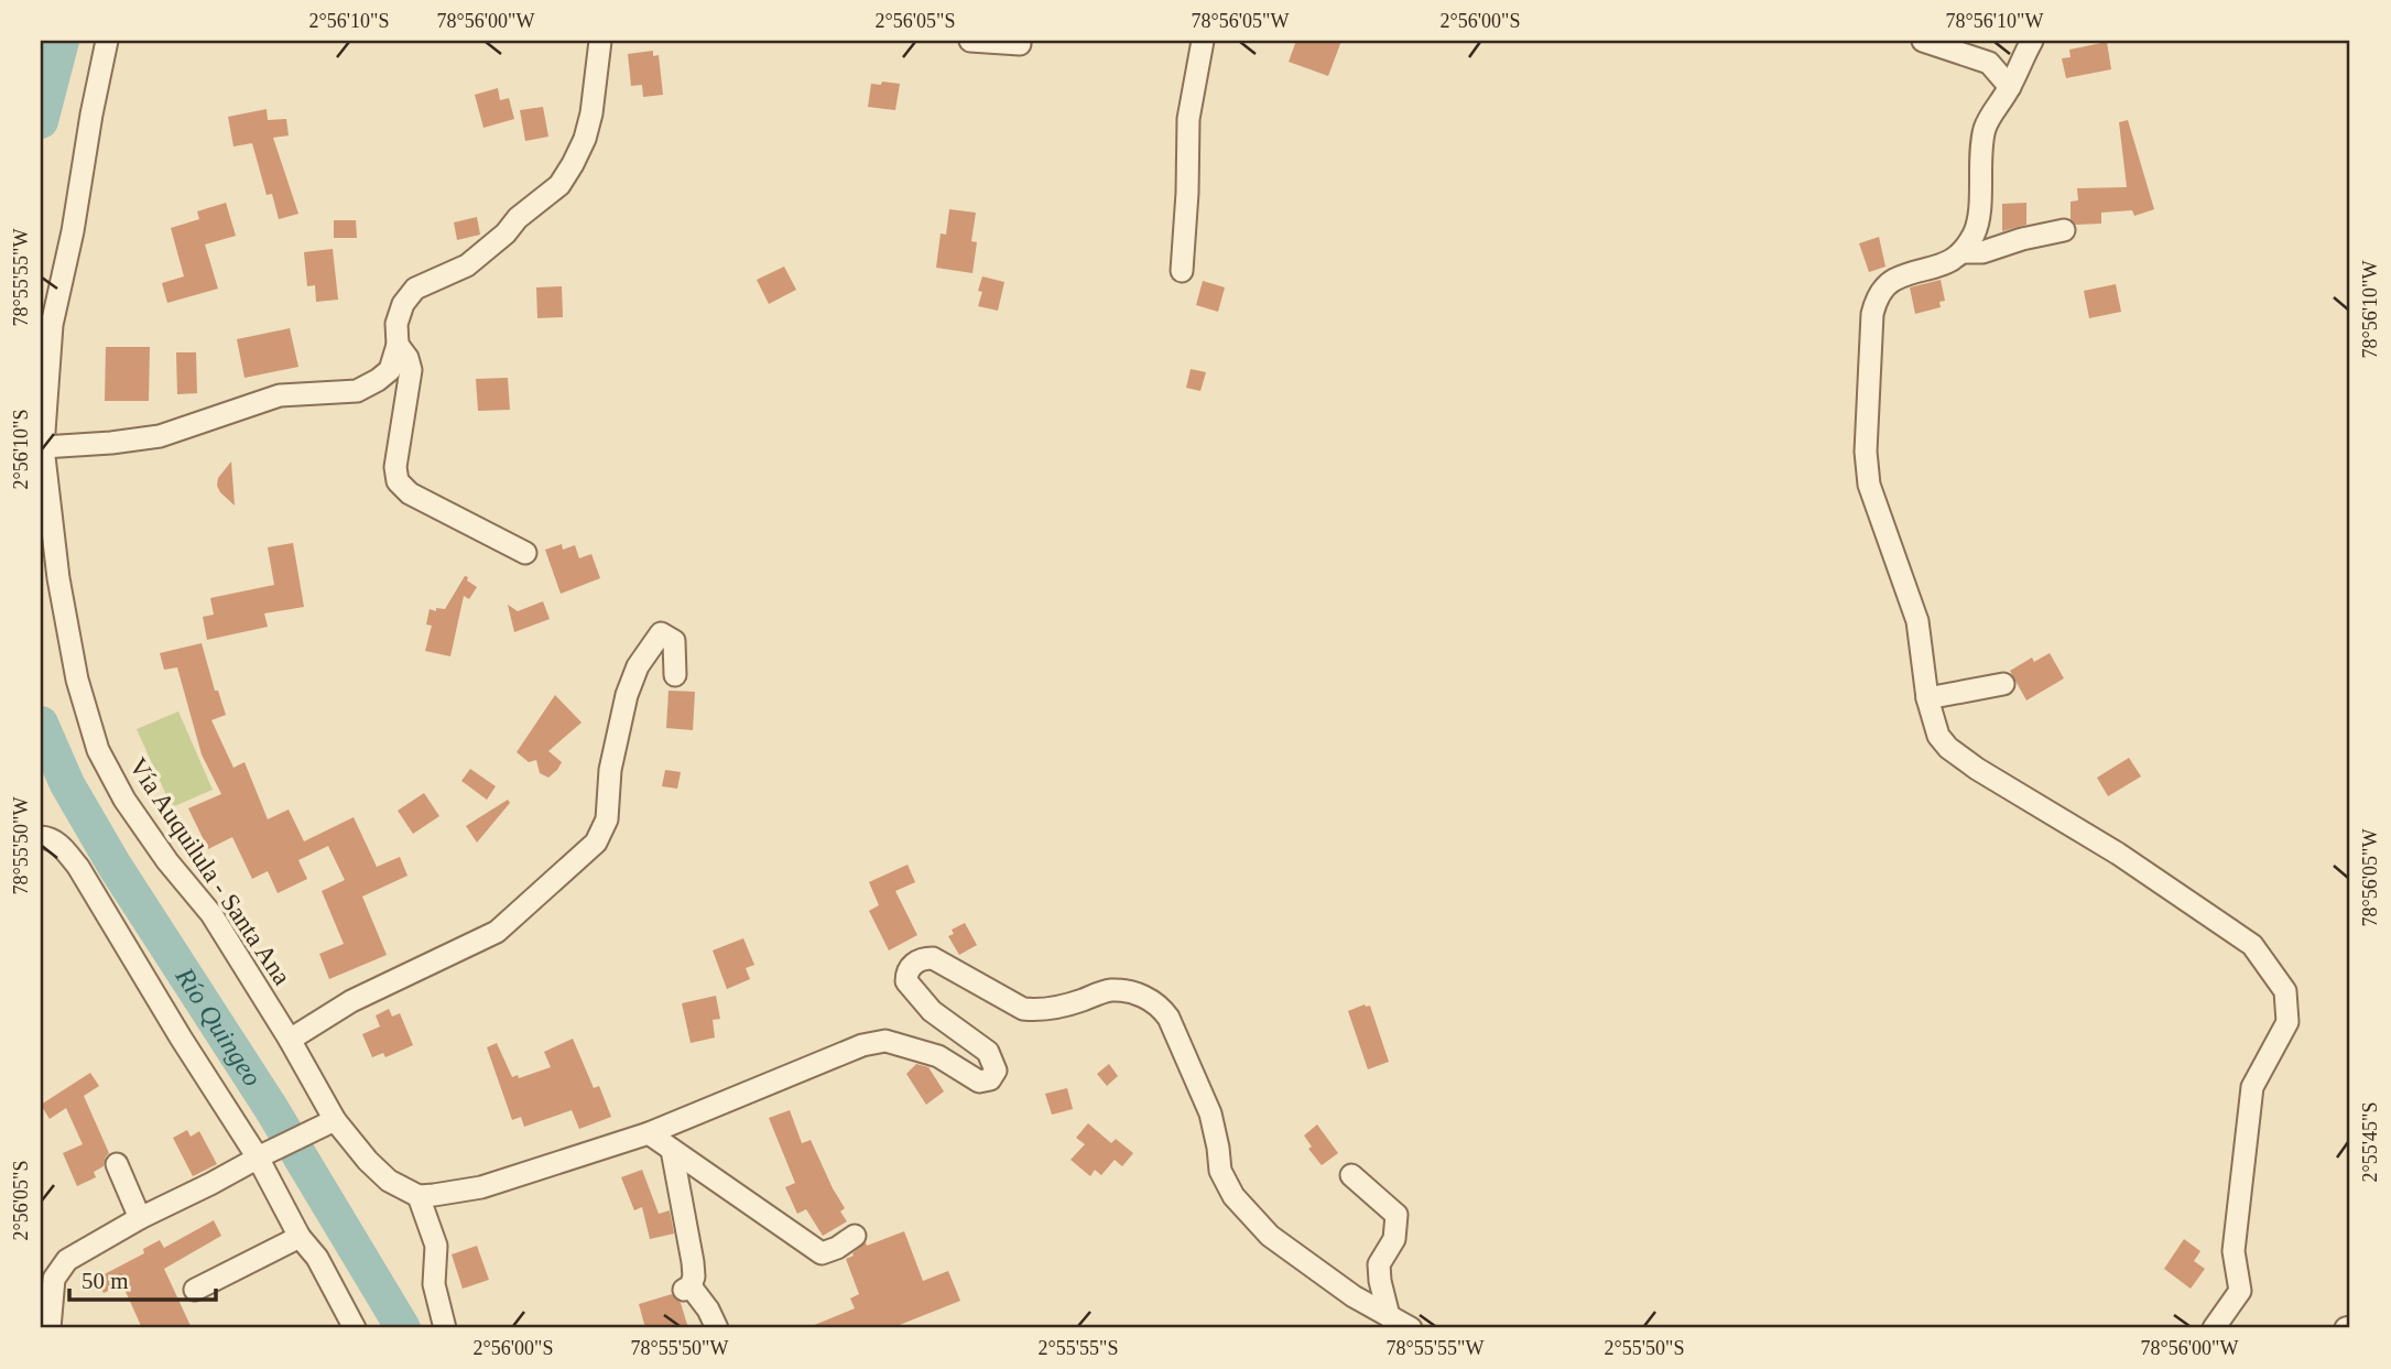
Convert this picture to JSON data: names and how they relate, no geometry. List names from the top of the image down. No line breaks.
{"streets":{"street":["Vía Auquilula - Santa Ana"]},"water":["Río Quingeo"],"scale_bar":"50 m","coordinates":["2°56'10\"S","78°56'00\"W","2°56'05\"S","78°56'05\"W","2°56'00\"S","78°56'10\"W","78°55'55\"W","78°55'50\"W","2°55'45\"S","2°55'55\"S","2°55'50\"S"]}
